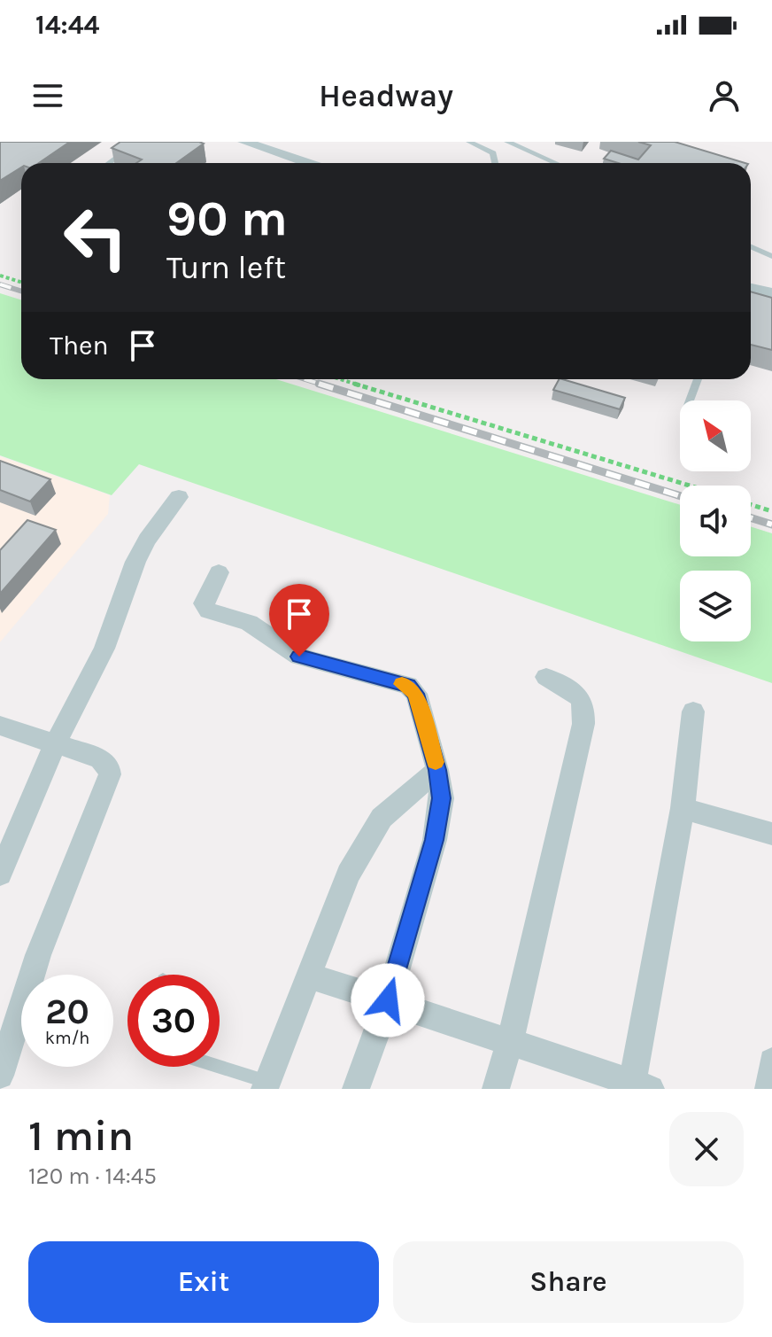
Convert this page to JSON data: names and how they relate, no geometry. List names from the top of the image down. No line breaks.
{"north":"top left","page":{"status":"14:44","header":"Headway","turn":["90 m","Turn left"],"then":"Then","speed":"20 km/h","limit":"30","heading":["1 min","120 m · 14:45"],"buttons":["Exit","Share"]}}
